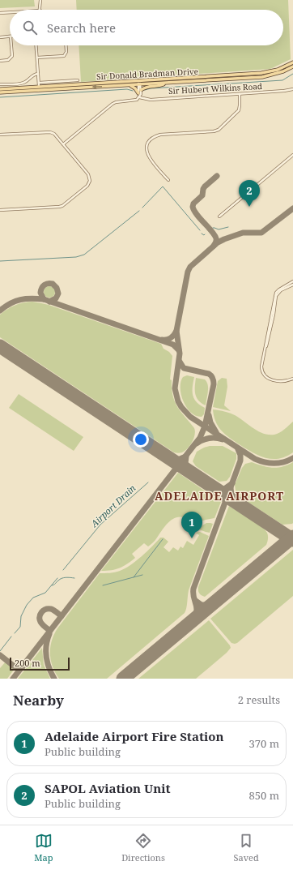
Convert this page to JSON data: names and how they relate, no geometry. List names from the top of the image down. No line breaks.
{"streets":{"main road":["Sir Donald Bradman Drive"],"street":["Sir Hubert Wilkins Road"]},"districts":["ADELAIDE AIRPORT"],"water":["Airport Drain"],"scale_bar":"200 m","page":{"search":"Search here","pins":["2","1"],"scale":"200 m","heading":["Nearby","2 results"],"list":[{"mark":"1","name":"Adelaide Airport Fire Station","note":"Public building","value":"370 m"},{"mark":"2","name":"SAPOL Aviation Unit","note":"Public building","value":"850 m"}],"nav":["Map","Directions","Saved"]}}
